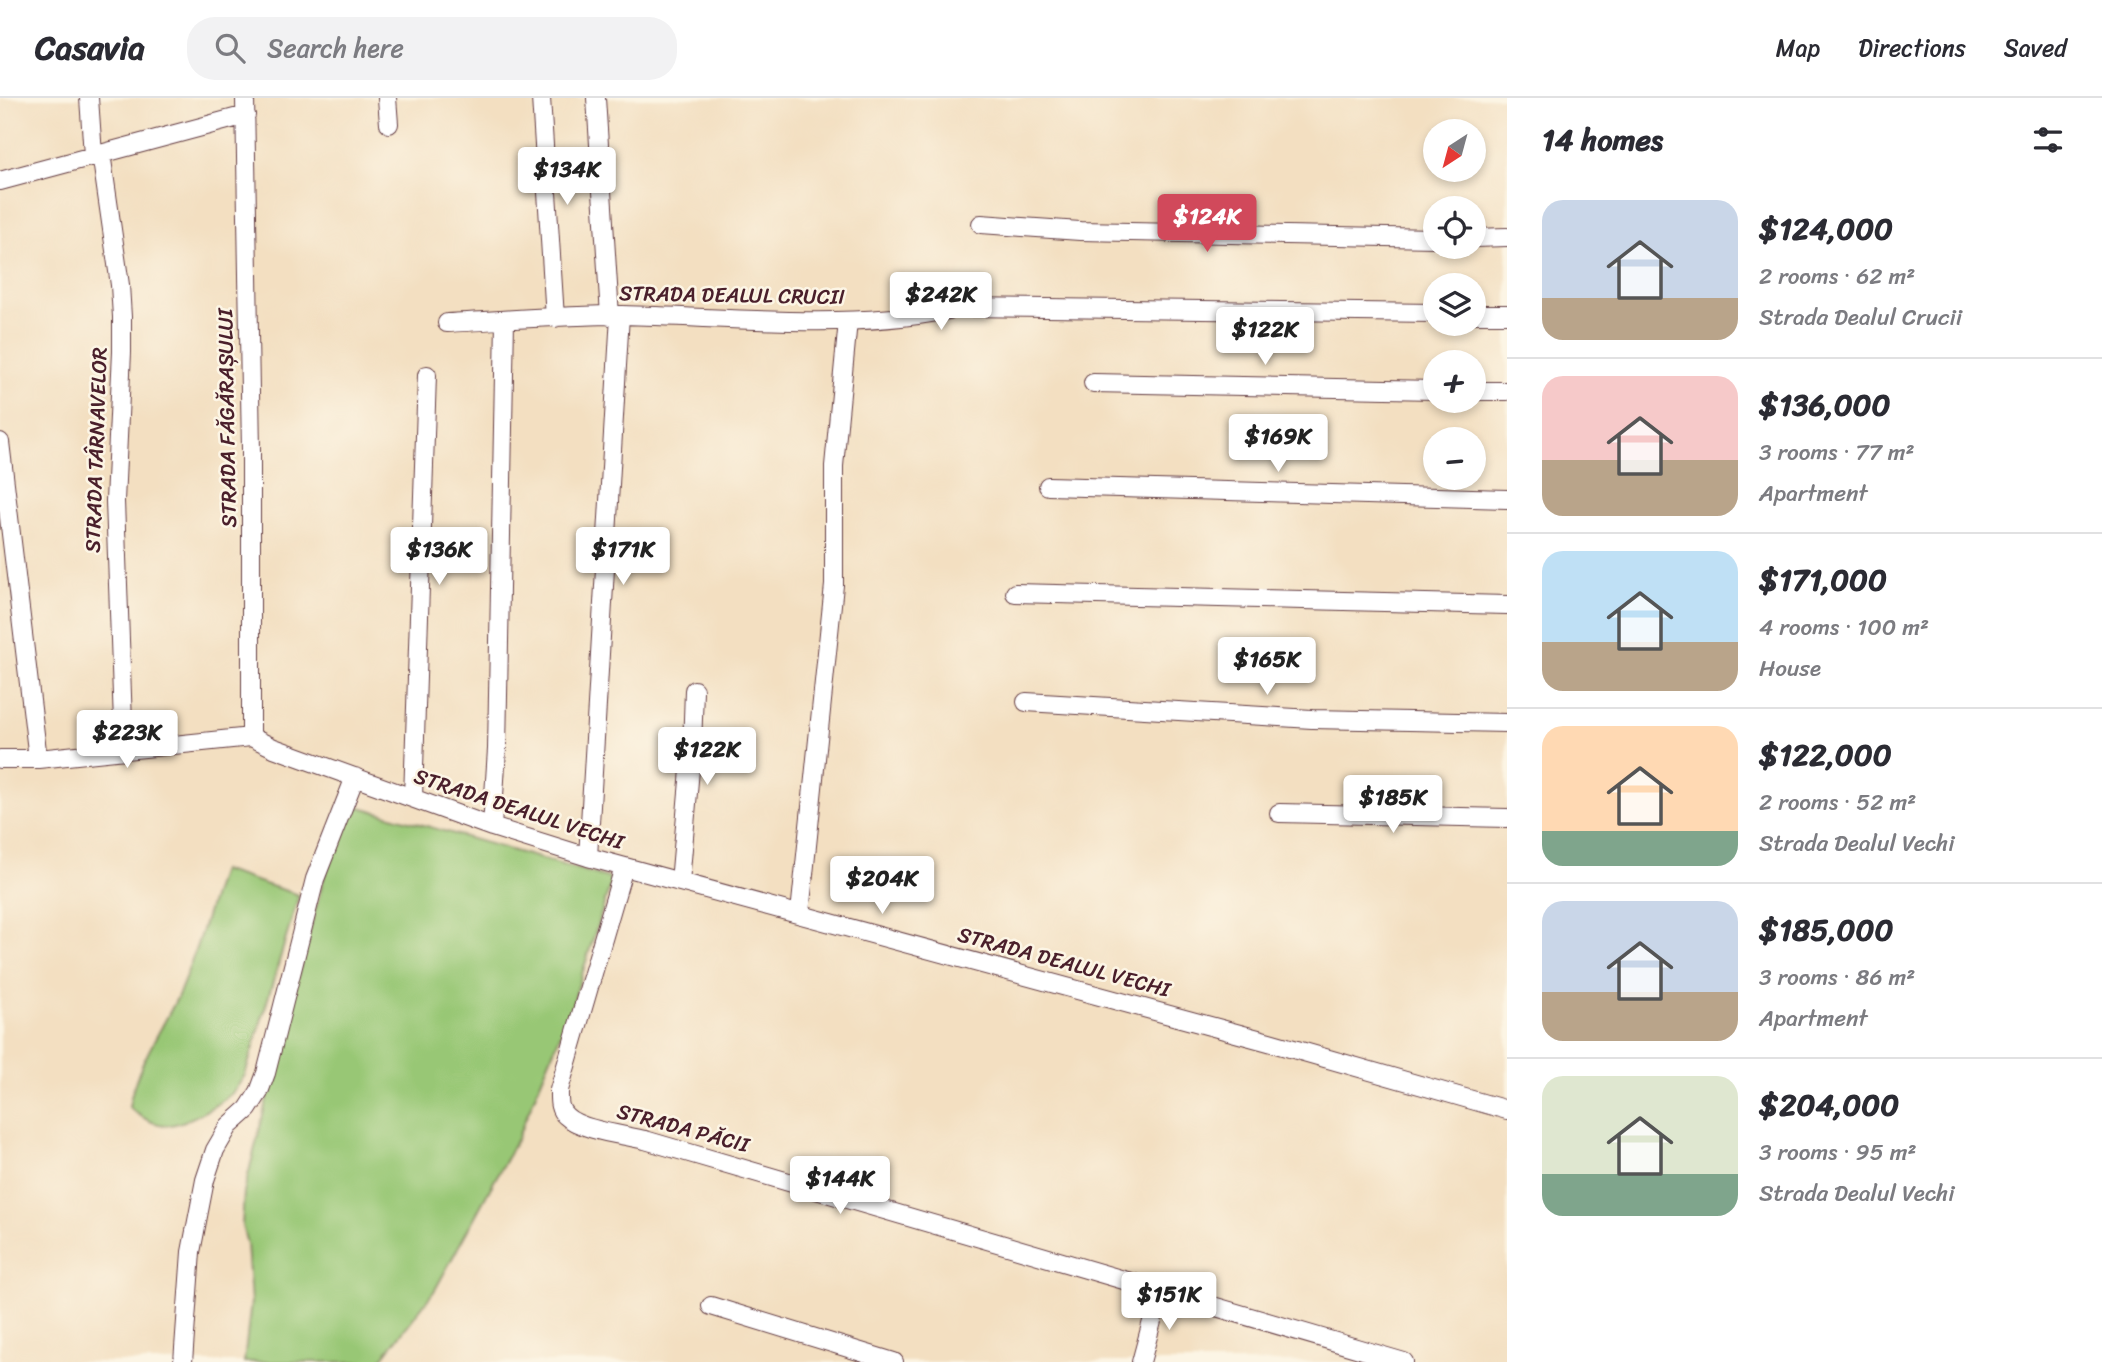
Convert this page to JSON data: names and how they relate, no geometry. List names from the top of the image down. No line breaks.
{"streets":{"street":["STRADA DEALUL CRUCII","STRADA FĂGĂRAȘULUI","STRADA TÂRNAVELOR","STRADA DEALUL VECHI","STRADA PĂCII"]},"crossings":[["STRADA FĂGĂRAȘULUI","STRADA DEALUL VECHI"],["STRADA DEALUL VECHI","STRADA PĂCII"]],"north":"bottom left","page":{"header":"Casavia","search":"Search here","nav":["Map","Directions","Saved"],"heading":"14 homes","map_buttons":["+","−"],"price":["$134K","$124K","$242K","$122K","$169K","$136K","$171K","$165K","$223K","$122K","$185K","$204K","$144K","$151K"],"list":[{"name":"$124,000","note":"2 rooms · 62 m² · Strada Dealul Crucii"},{"name":"$136,000","note":"3 rooms · 77 m² · Apartment"},{"name":"$171,000","note":"4 rooms · 100 m² · House"},{"name":"$122,000","note":"2 rooms · 52 m² · Strada Dealul Vechi"},{"name":"$185,000","note":"3 rooms · 86 m² · Apartment"},{"name":"$204,000","note":"3 rooms · 95 m² · Strada Dealul Vechi"}]}}
